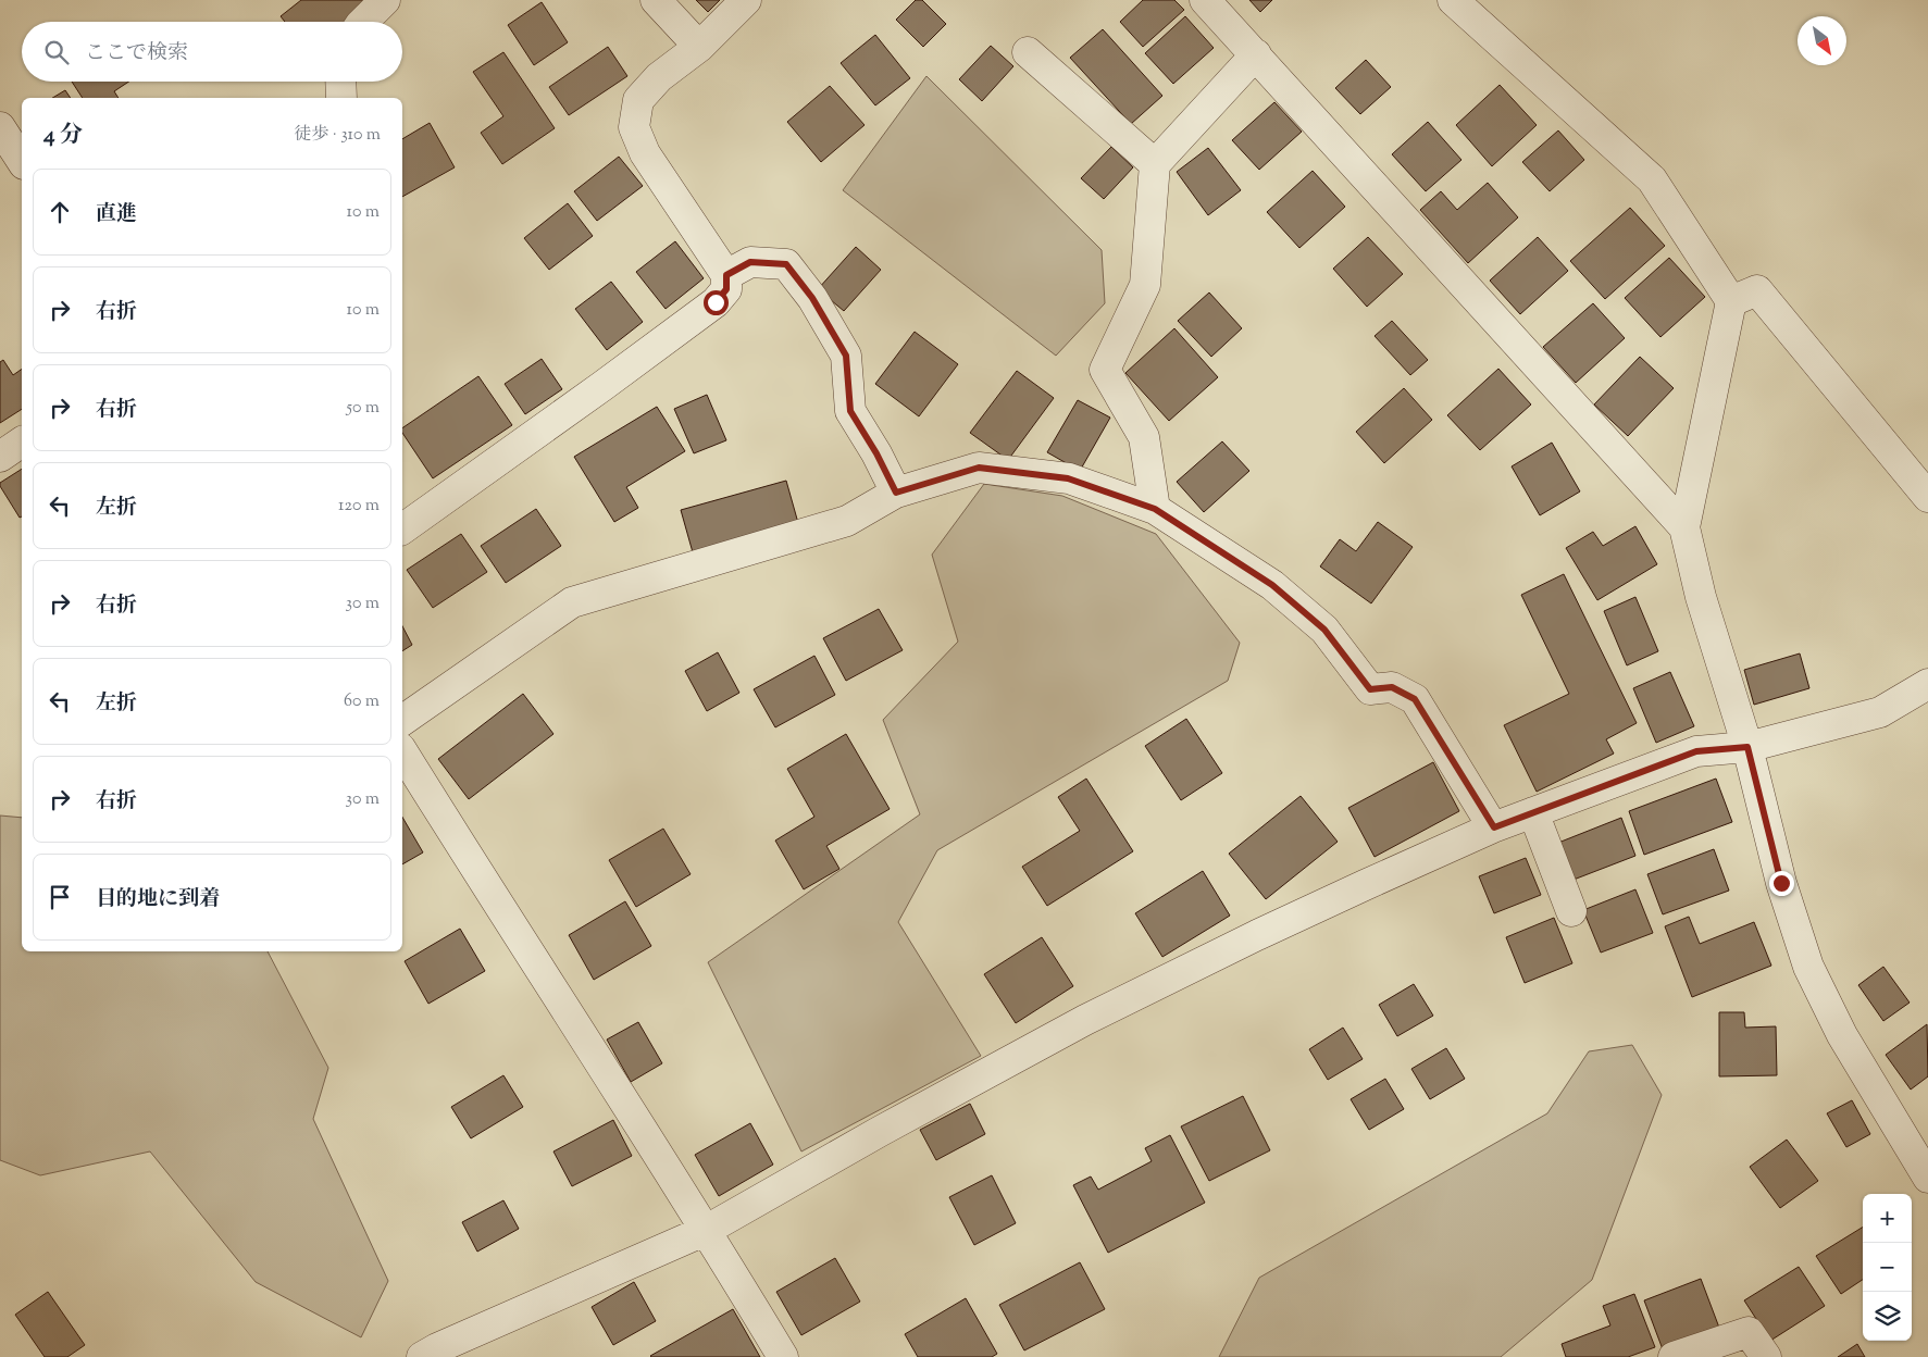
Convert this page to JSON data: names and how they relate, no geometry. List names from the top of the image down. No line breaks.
{"north":"bottom right","page":{"search":"ここで検索","heading":["4 分","徒歩 · 310 m"],"list":[["直進","10 m"],["右折","10 m"],["右折","50 m"],["左折","120 m"],["右折","30 m"],["左折","60 m"],["右折","30 m"],"目的地に到着"],"map_buttons":["+","−"]}}
